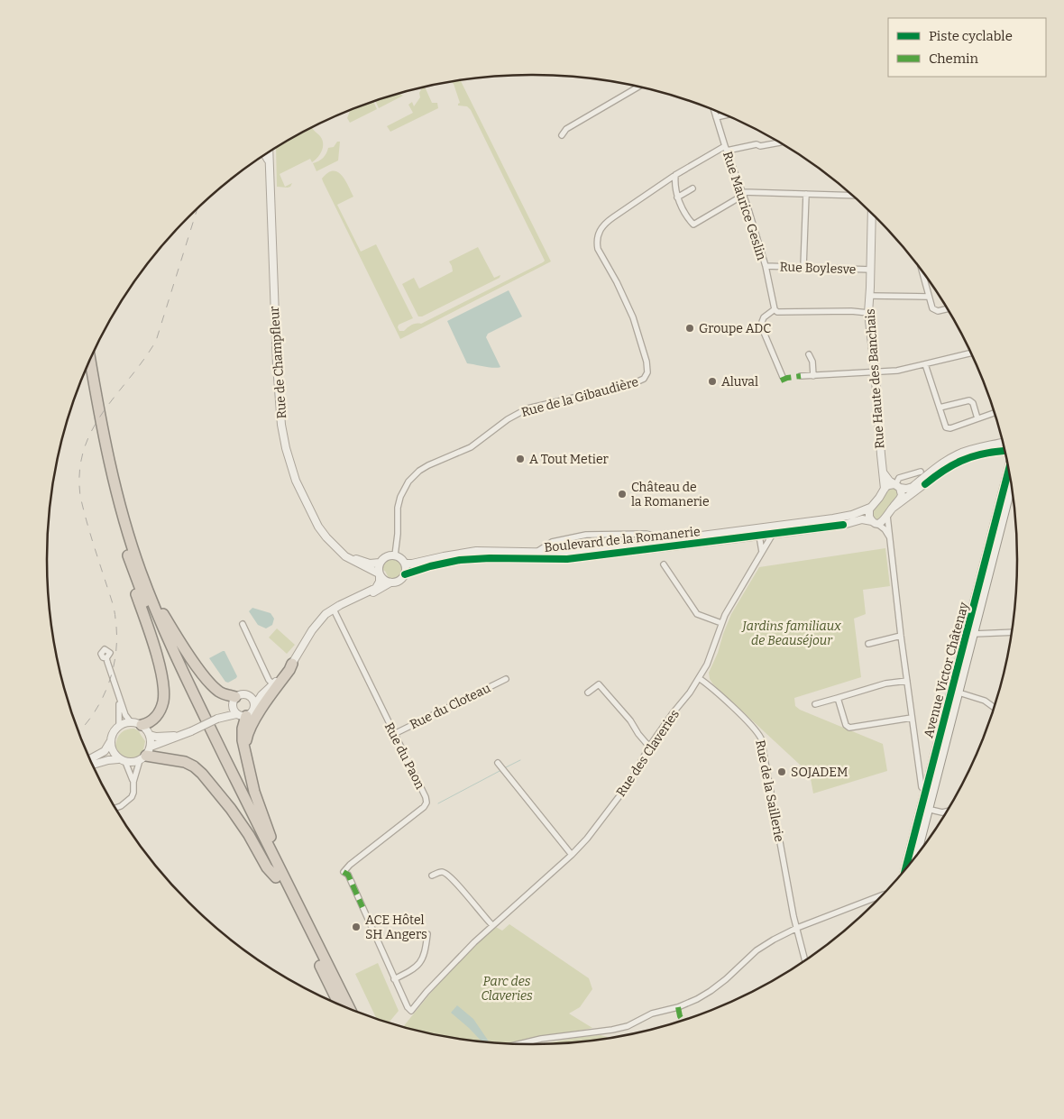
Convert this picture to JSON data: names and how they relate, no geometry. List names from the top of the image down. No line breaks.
{"streets":{"main road":["Avenue Victor Châtenay"],"street":["Rue Maurice Geslin","Rue Boylesve","Rue de Champfleur","Rue Haute des Banchais","Rue de la Gibaudière","Boulevard de la Romanerie","Rue du Cloteau","Rue des Claveries","Rue du Paon","Rue de la Saillerie"]},"crossings":[["Rue Maurice Geslin","Rue Boylesve"],["Rue Maurice Geslin","Rue de la Gibaudière"],["Rue Boylesve","Rue Haute des Banchais"],["Rue de Champfleur","Rue de la Gibaudière"],["Rue de Champfleur","Boulevard de la Romanerie"],["Rue de la Gibaudière","Boulevard de la Romanerie"],["Boulevard de la Romanerie","Rue des Claveries"],["Rue du Cloteau","Rue du Paon"],["Rue des Claveries","Rue du Paon"],["Rue des Claveries","Rue de la Saillerie"]],"parks":["Jardins familiaux de Beauséjour","Parc des Claveries"],"places":["Groupe ADC","Aluval","A Tout Metier","Château de la Romanerie","SOJADEM","ACE Hôtel SH Angers"],"legend":["Piste cyclable","Chemin"]}
